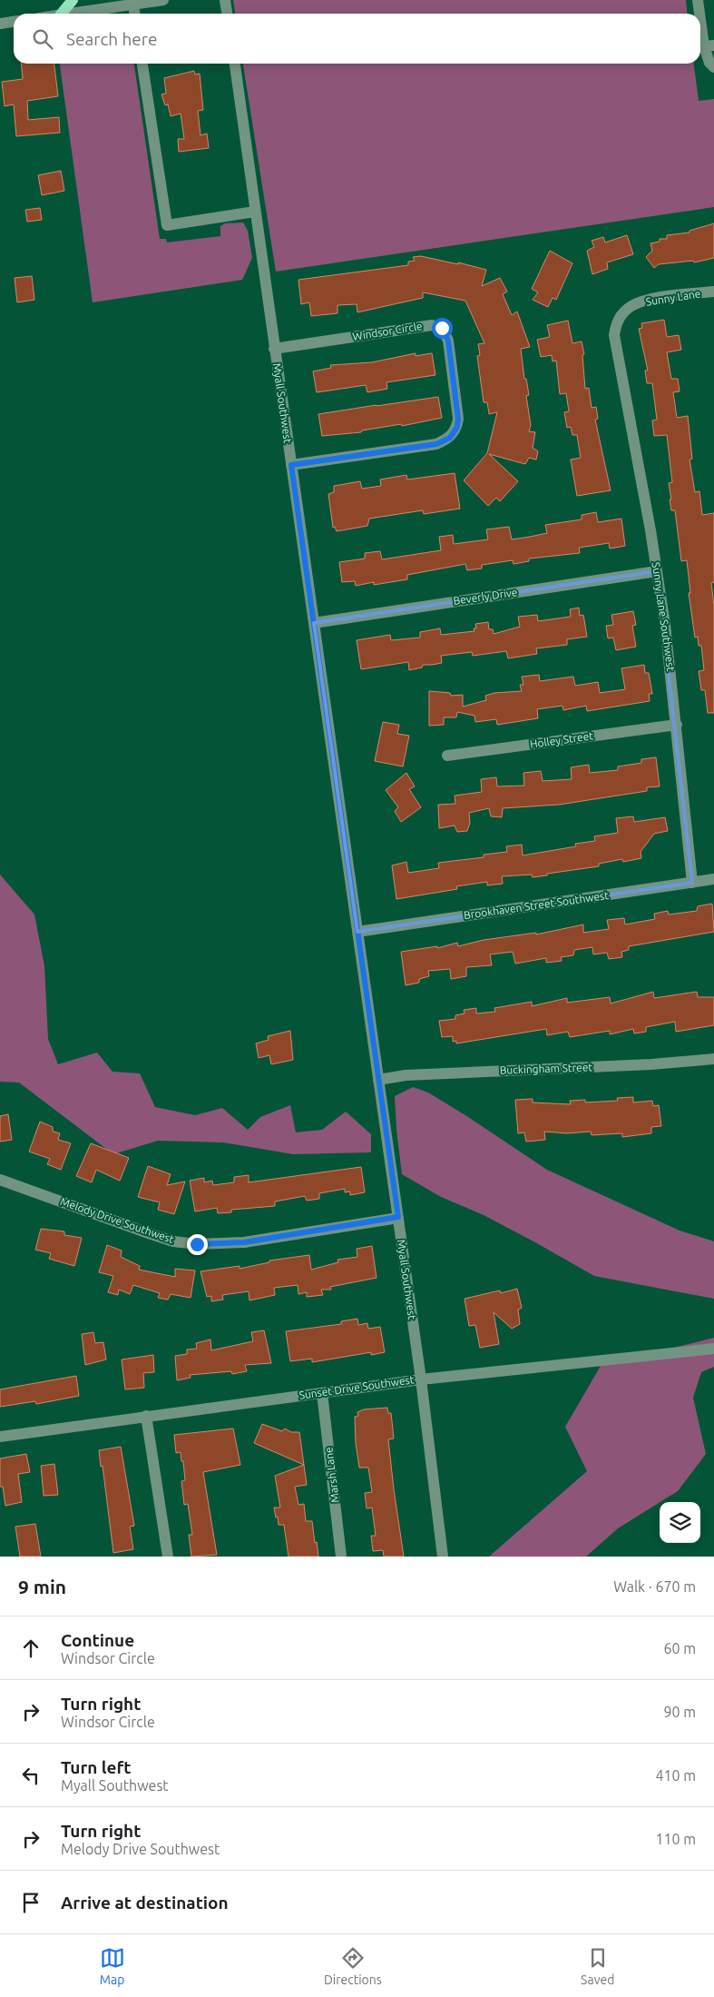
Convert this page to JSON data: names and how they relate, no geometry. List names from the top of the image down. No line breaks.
{"streets":{"street":["Sunny Lane","Windsor Circle","Myall Southwest","Beverly Drive","Sunny Lane Southwest","Holley Street","Brookhaven Street Southwest","Buckingham Street","Melody Drive Southwest","Sunset Drive Southwest","Marsh Lane"]},"crossings":[["Sunny Lane","Sunny Lane Southwest"],["Windsor Circle","Myall Southwest"],["Myall Southwest","Beverly Drive"],["Myall Southwest","Brookhaven Street Southwest"],["Myall Southwest","Buckingham Street"],["Myall Southwest","Melody Drive Southwest"],["Myall Southwest","Sunset Drive Southwest"],["Beverly Drive","Sunny Lane Southwest"],["Sunny Lane Southwest","Holley Street"],["Sunny Lane Southwest","Brookhaven Street Southwest"],["Sunset Drive Southwest","Marsh Lane"]],"page":{"search":"Search here","heading":["9 min","Walk · 670 m"],"list":[["Continue","Windsor Circle","60 m"],["Turn right","Windsor Circle","90 m"],["Turn left","Myall Southwest","410 m"],["Turn right","Melody Drive Southwest","110 m"],"Arrive at destination"],"nav":["Map","Directions","Saved"]}}
